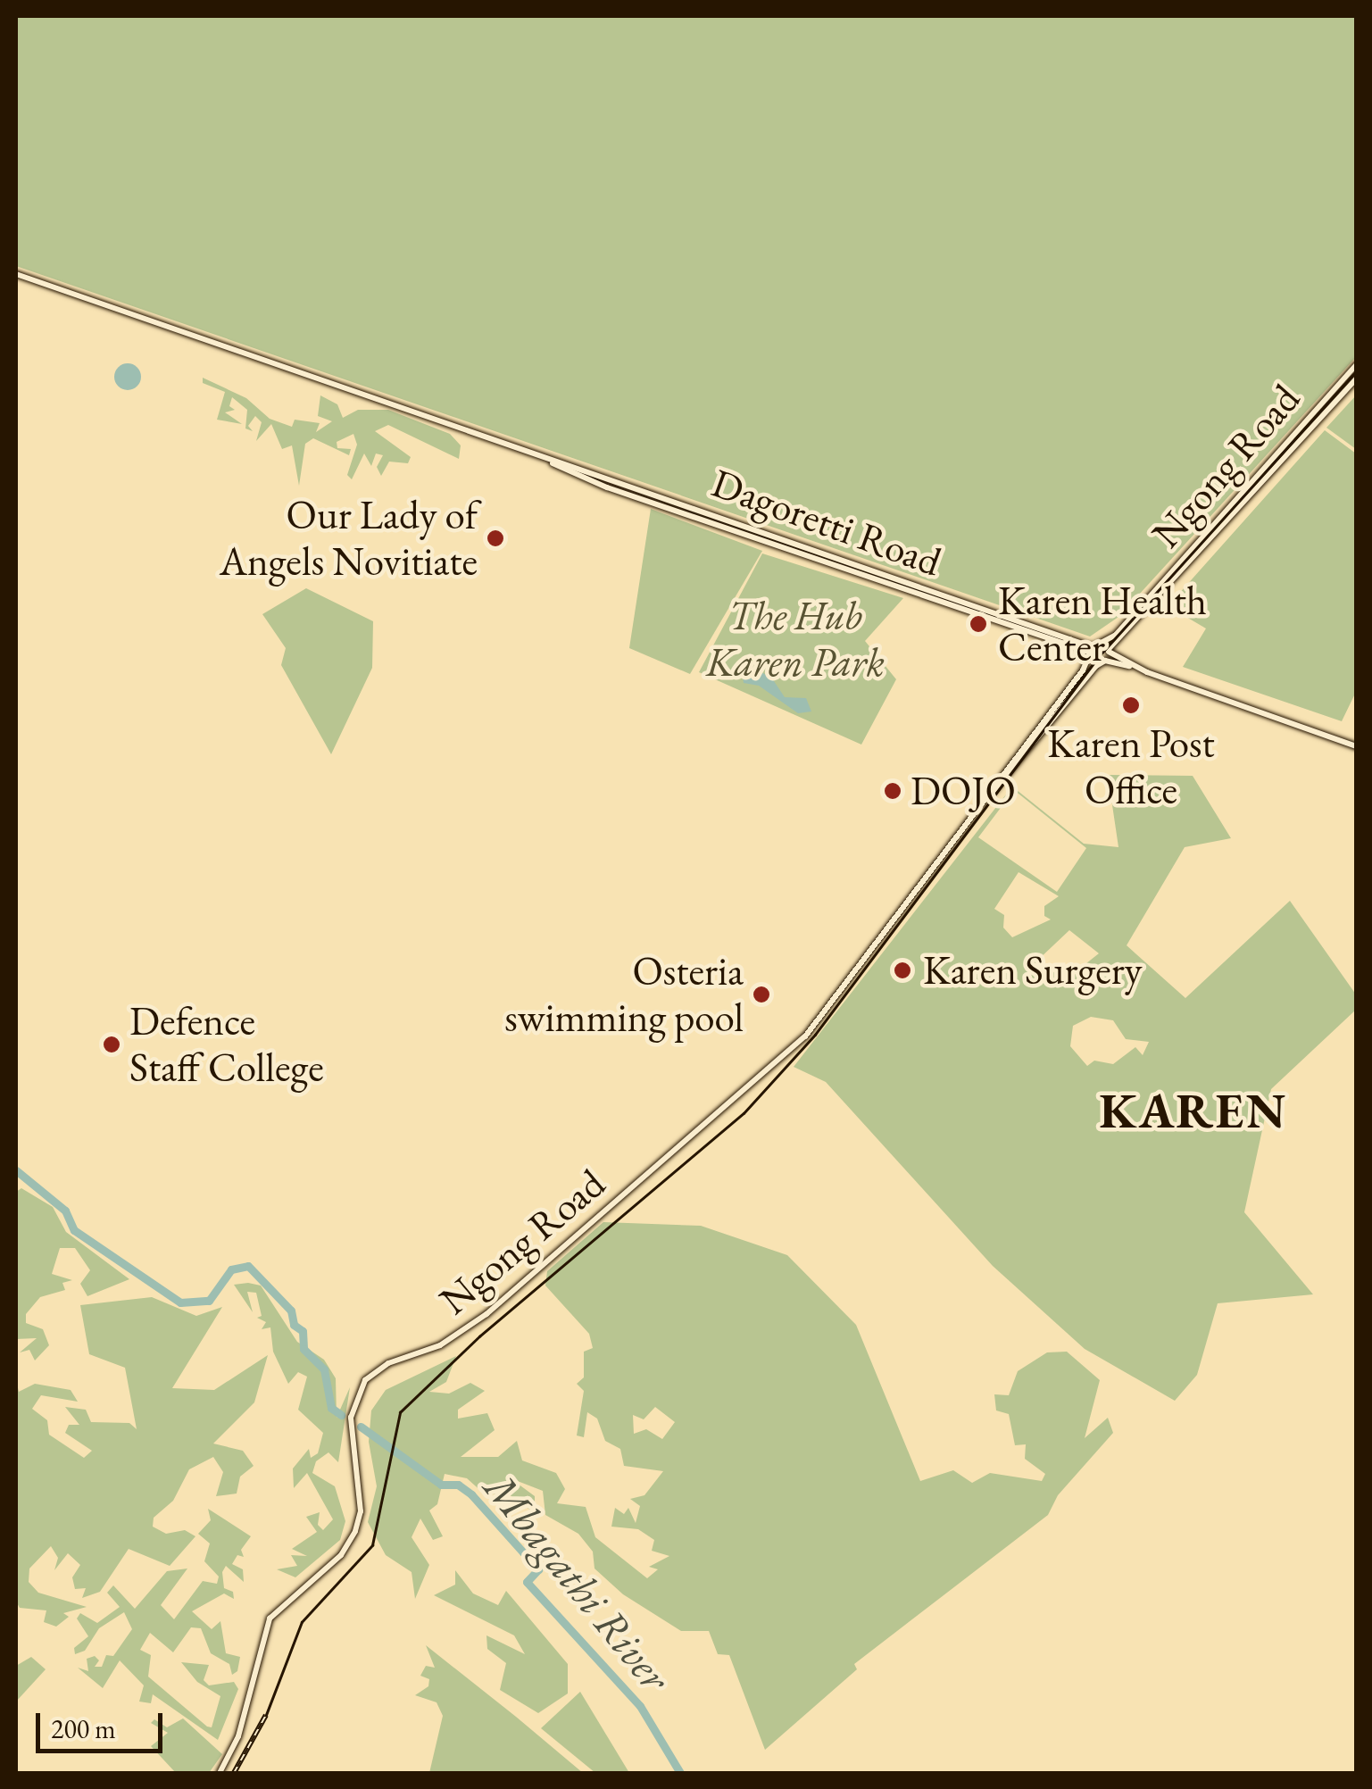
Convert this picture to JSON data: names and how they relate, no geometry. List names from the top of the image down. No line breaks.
{"streets":{"main road":["Ngong Road","Dagoretti Road"]},"crossings":[["Ngong Road","Dagoretti Road"]],"districts":["KAREN"],"water":["Mbagathi River"],"parks":["The Hub Karen Park"],"places":["Our Lady of Angels Novitiate","Karen Health Center","Karen Post Office","DOJO","Karen Surgery","Osteria swimming pool","Defence Staff College"],"scale_bar":"200 m"}
